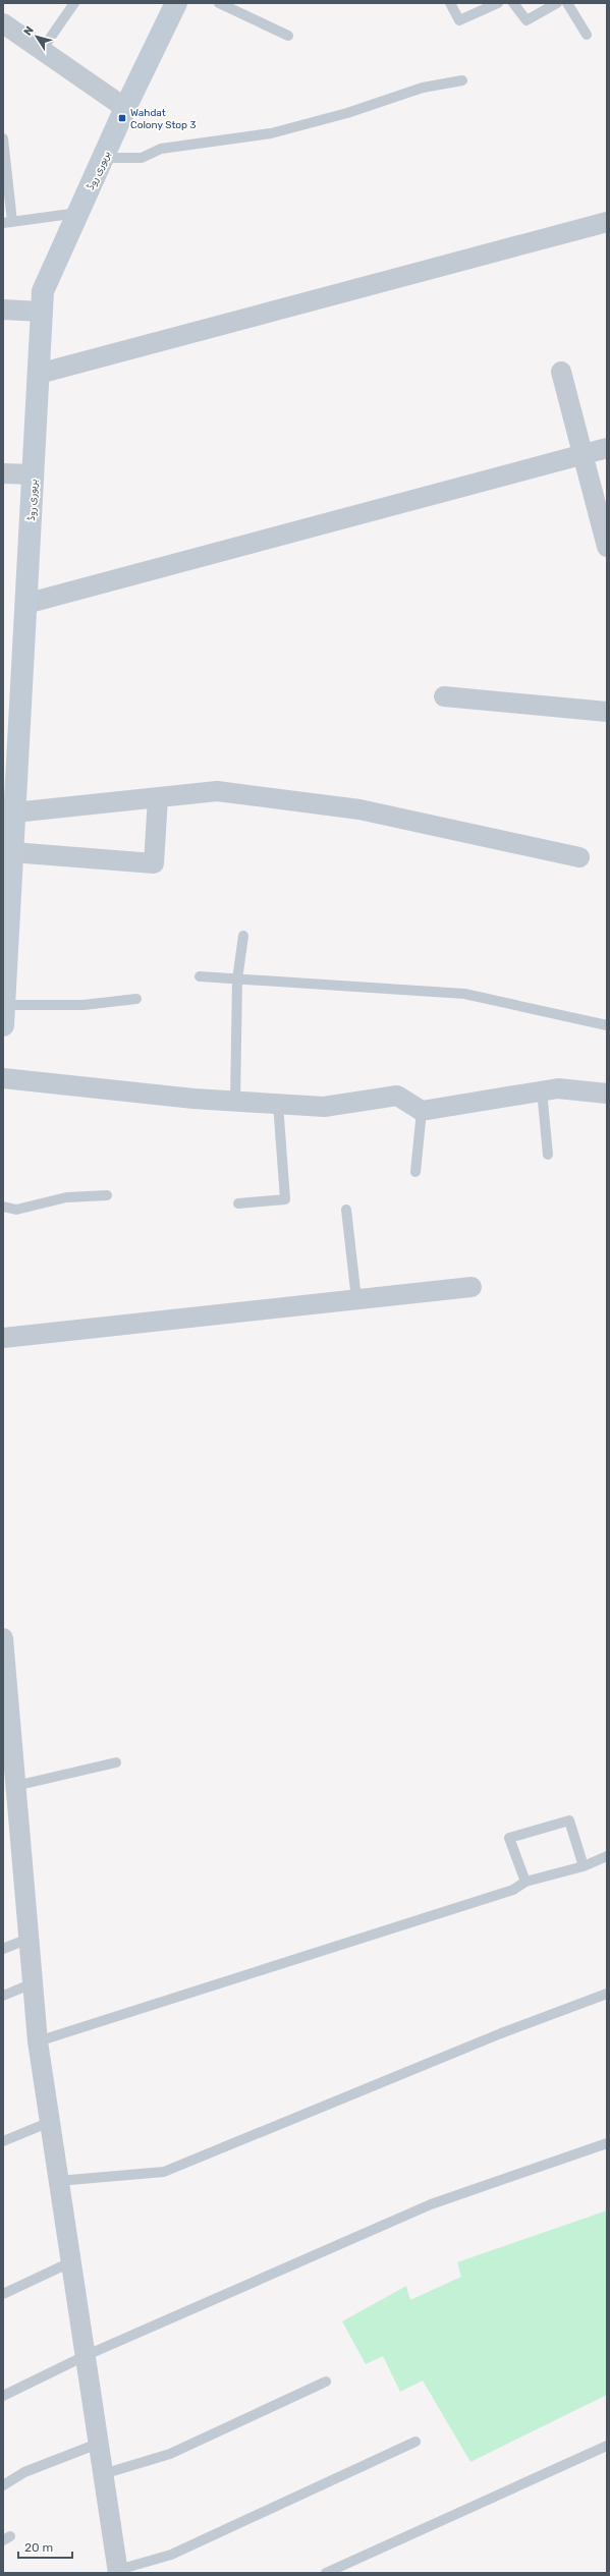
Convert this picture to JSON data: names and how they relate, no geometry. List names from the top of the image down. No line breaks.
{"streets":{"main road":["بریوری روڈ"]},"places":{"transit":["Wahdat Colony Stop 3"]},"scale_bar":"20 m","north":"top left"}
